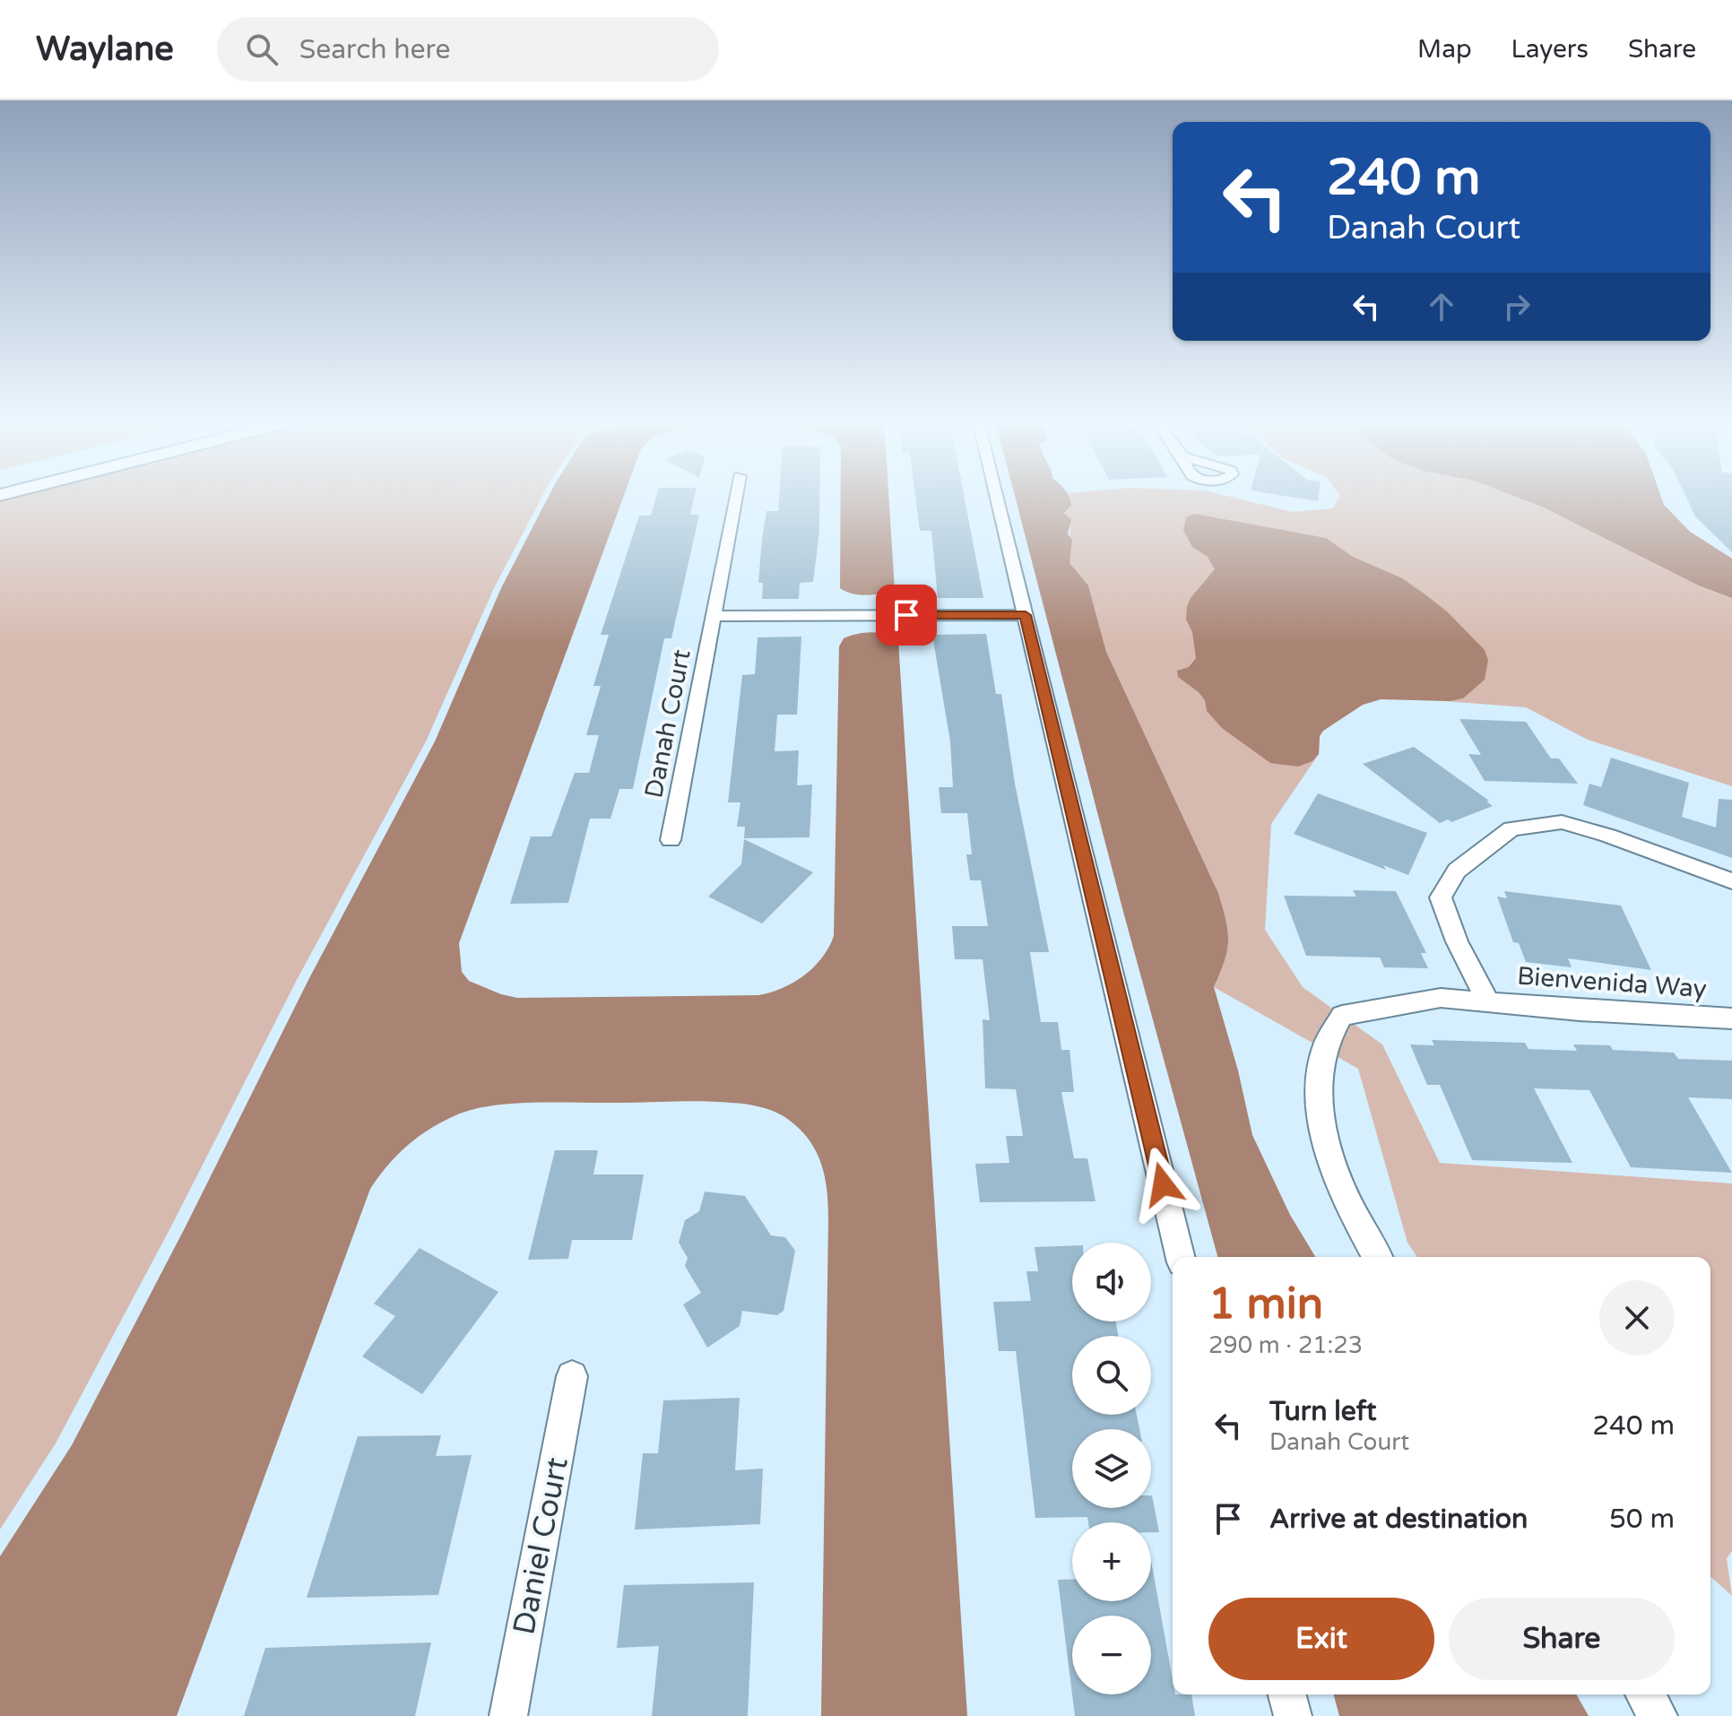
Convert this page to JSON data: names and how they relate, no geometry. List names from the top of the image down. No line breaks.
{"streets":{"street":["Danah Court","Bienvenida Way","Daniel Court"]},"page":{"header":"Waylane","search":"Search here","nav":["Map","Layers","Share"],"turn":["240 m","Danah Court"],"map_buttons":["+","−"],"heading":["1 min","290 m · 21:23"],"list":[{"name":"Turn left","note":"Danah Court","value":"240 m"},{"name":"Arrive at destination","value":"50 m"}],"buttons":["Exit","Share"]}}
